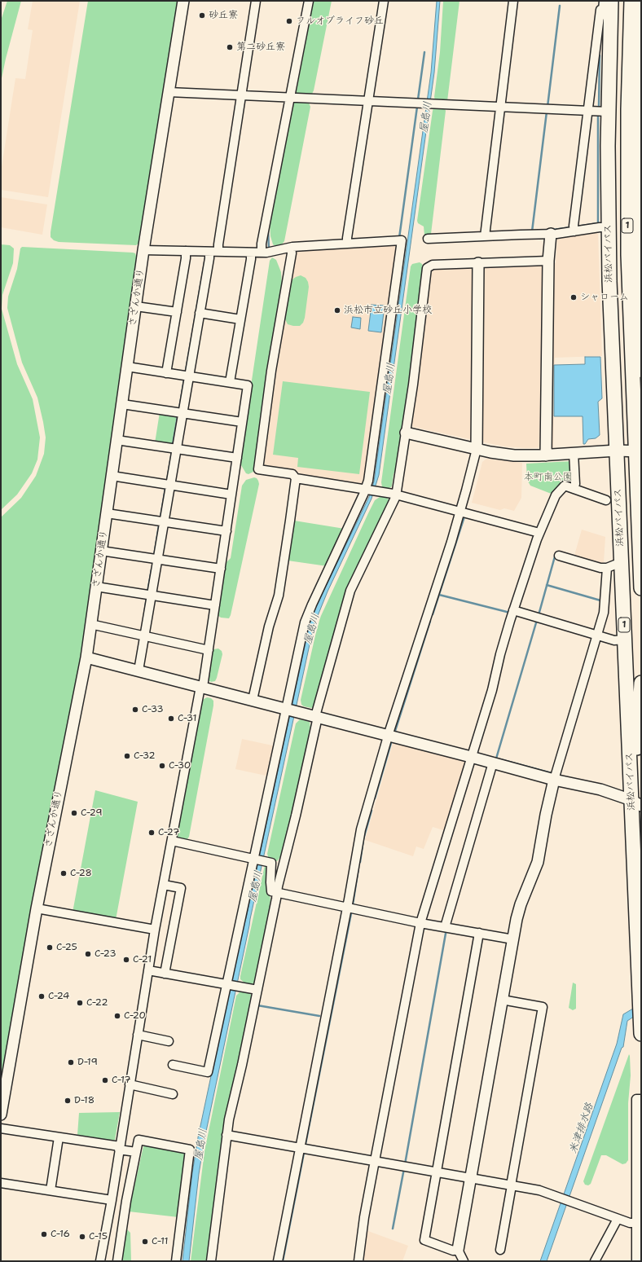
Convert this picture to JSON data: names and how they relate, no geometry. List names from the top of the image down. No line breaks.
{"streets":{"highway":["1","浜松バイパス"],"street":["さざんか通り"]},"water":["屋島川","米津排水路"],"parks":["本町南公園"],"places":["砂丘寮","フルオブライフ砂丘","第二砂丘寮","シャローム","浜松市立砂丘小学校","C-33","C-31","C-32","C-30","C-29","C-27","C-28","C-25","C-23","C-21","C-24","C-22","C-20","D-19","C-17","D-18","C-16","C-15","C-11"]}
